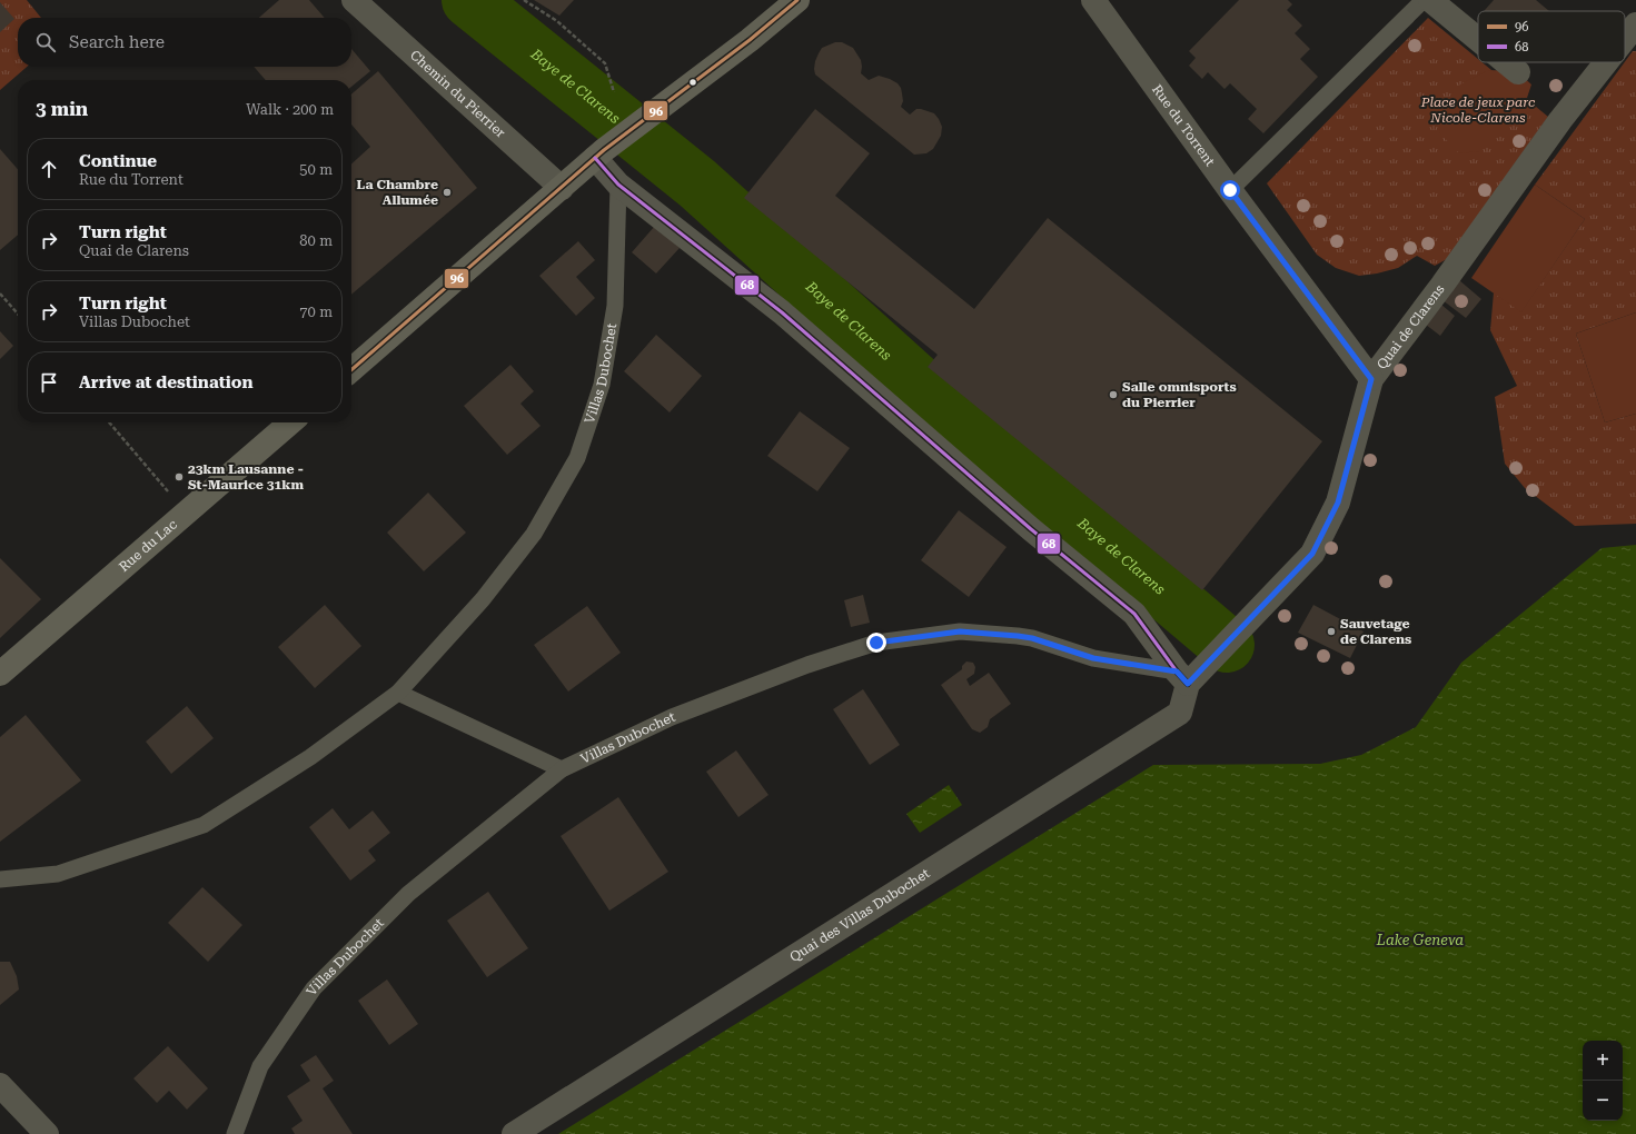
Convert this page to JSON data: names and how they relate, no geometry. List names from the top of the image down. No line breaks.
{"streets":{"main road":["Rue du Lac"],"street":["Chemin du Pierrier","Rue du Torrent","Quai de Clarens","Quai des Villas Dubochet"],"lane":["Villas Dubochet"]},"crossings":[["Rue du Torrent","Quai de Clarens"],["Quai de Clarens","Villas Dubochet"],["Quai de Clarens","Quai des Villas Dubochet"],["Villas Dubochet","Quai des Villas Dubochet"]],"water":["Baye de Clarens","Lake Geneva"],"parks":["Place de jeux parc Nicole-Clarens"],"places":["La Chambre Allumée","Salle omnisports du Pierrier","23km Lausanne - St-Maurice 31km","Sauvetage de Clarens"],"lines":["transit line 96","transit line 68"],"legend":["96","68"],"page":{"search":"Search here","heading":["3 min","Walk · 200 m"],"list":[["Continue","Rue du Torrent","50 m"],["Turn right","Quai de Clarens","80 m"],["Turn right","Villas Dubochet","70 m"],"Arrive at destination"],"map_buttons":["+","−"]}}
